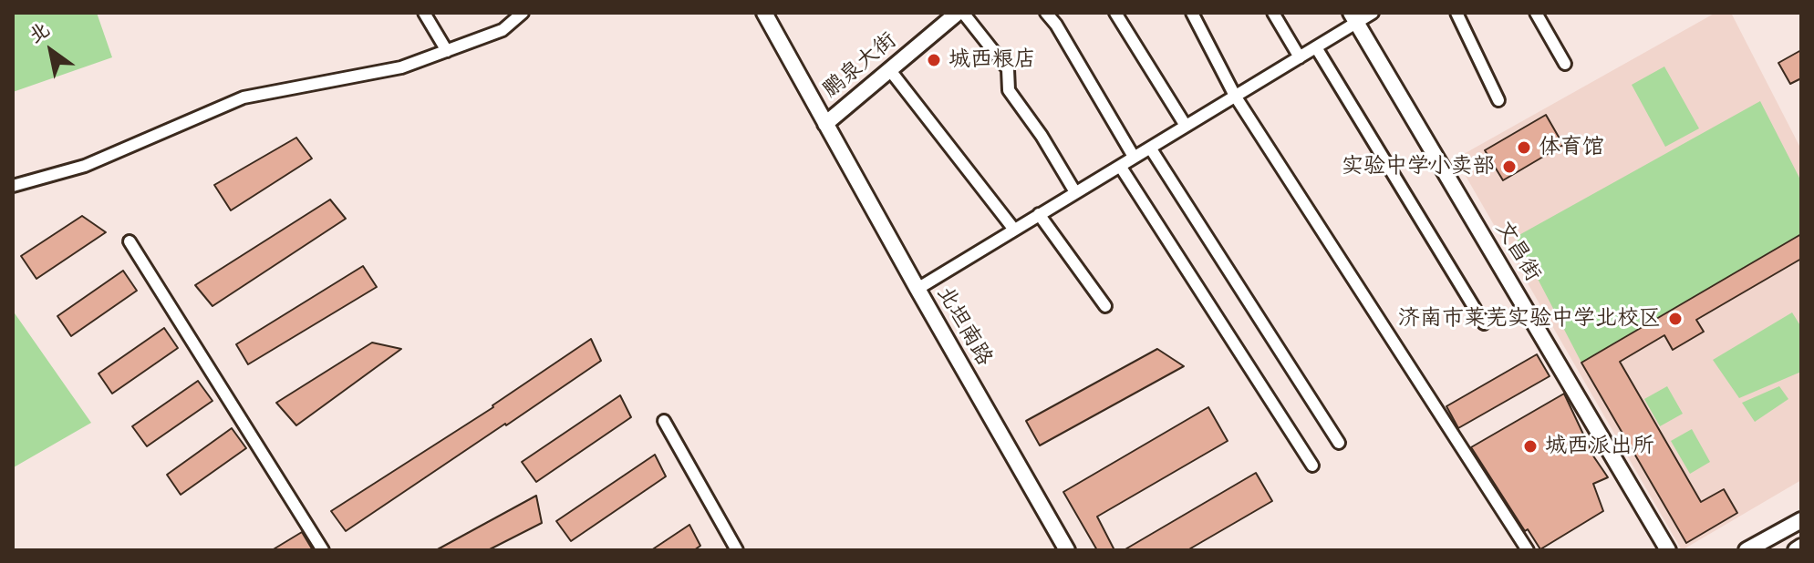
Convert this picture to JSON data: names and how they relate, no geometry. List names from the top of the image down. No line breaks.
{"streets":{"main road":["鹏泉大街","文昌街","北坦南路"]},"crossings":[["鹏泉大街","北坦南路"]],"places":["城西粮店","体育馆","实验中学小卖部","济南市莱芜实验中学北校区","城西派出所"],"north":"top left"}
